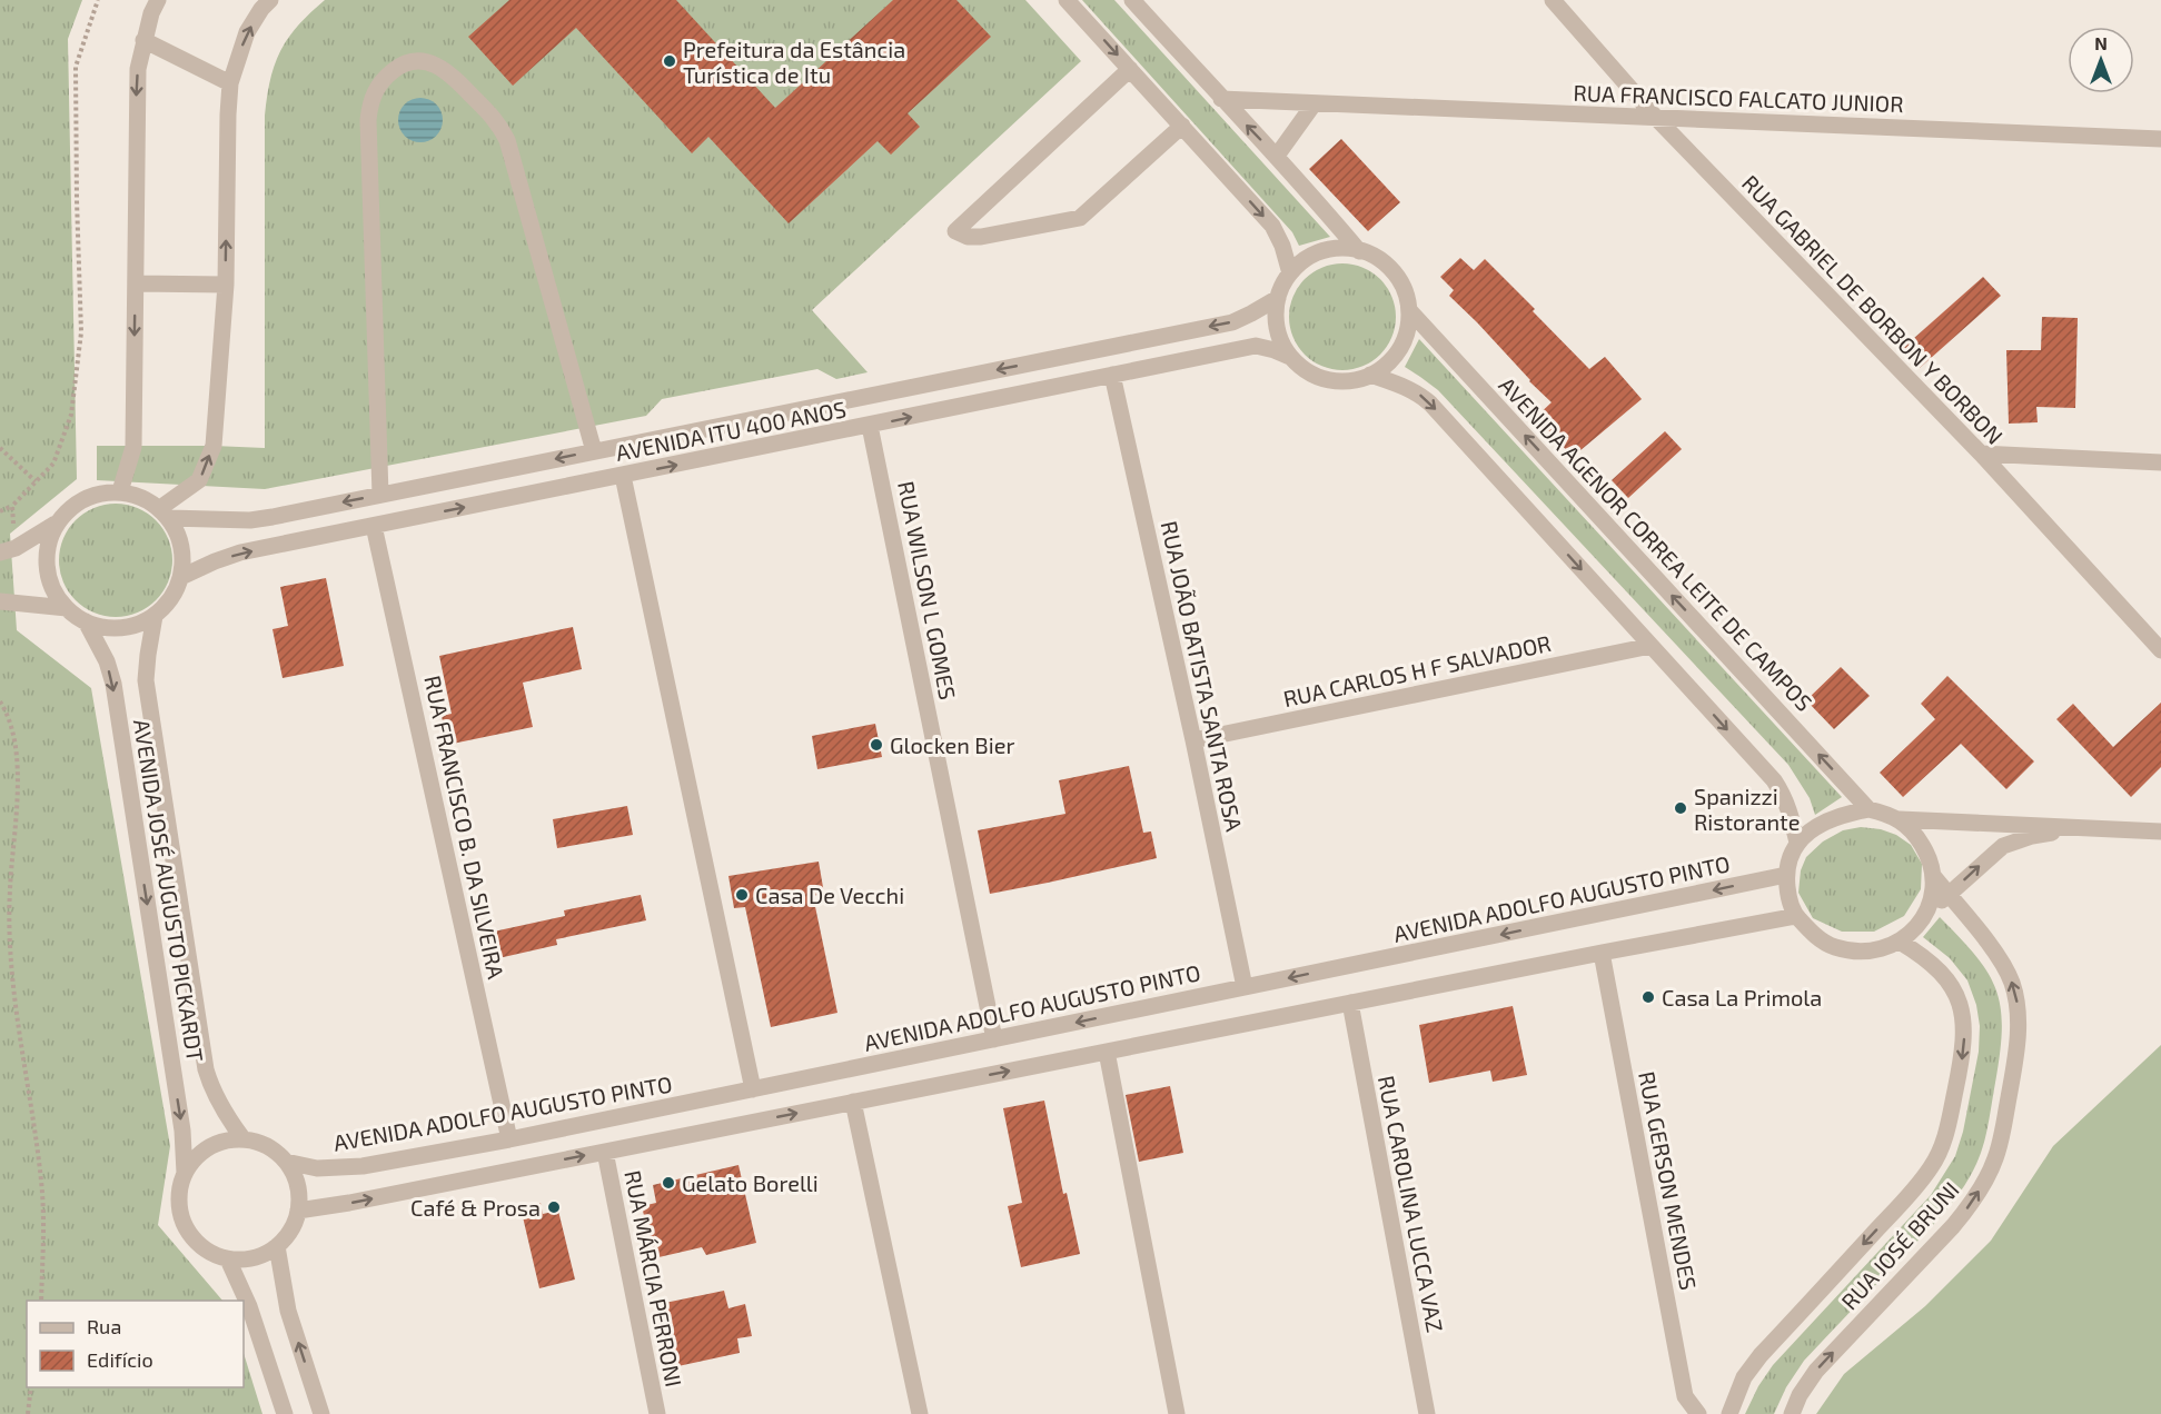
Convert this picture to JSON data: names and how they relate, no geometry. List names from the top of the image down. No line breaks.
{"streets":{"street":["RUA FRANCISCO FALCATO JUNIOR","RUA GABRIEL DE BORBON Y BORBON","AVENIDA ITU 400 ANOS","AVENIDA AGENOR CORREA LEITE DE CAMPOS","RUA WILSON L GOMES","RUA CARLOS H F SALVADOR","RUA JOÃO BATISTA SANTA ROSA","RUA FRANCISCO B. DA SILVEIRA","AVENIDA JOSÉ AUGUSTO PICKARDT","AVENIDA ADOLFO AUGUSTO PINTO","RUA GERSON MENDES","RUA CAROLINA LUCCA VAZ","RUA JOSÉ BRUNI","RUA MÁRCIA PERRONI"]},"crossings":[["RUA FRANCISCO FALCATO JUNIOR","RUA GABRIEL DE BORBON Y BORBON"],["AVENIDA ITU 400 ANOS","AVENIDA AGENOR CORREA LEITE DE CAMPOS"],["AVENIDA ITU 400 ANOS","RUA WILSON L GOMES"],["AVENIDA ITU 400 ANOS","RUA JOÃO BATISTA SANTA ROSA"],["AVENIDA ITU 400 ANOS","RUA FRANCISCO B. DA SILVEIRA"],["AVENIDA ITU 400 ANOS","AVENIDA JOSÉ AUGUSTO PICKARDT"],["AVENIDA AGENOR CORREA LEITE DE CAMPOS","AVENIDA ADOLFO AUGUSTO PINTO"],["AVENIDA AGENOR CORREA LEITE DE CAMPOS","RUA JOSÉ BRUNI"],["RUA WILSON L GOMES","AVENIDA ADOLFO AUGUSTO PINTO"],["RUA CARLOS H F SALVADOR","RUA JOÃO BATISTA SANTA ROSA"],["RUA JOÃO BATISTA SANTA ROSA","AVENIDA ADOLFO AUGUSTO PINTO"],["RUA FRANCISCO B. DA SILVEIRA","AVENIDA ADOLFO AUGUSTO PINTO"],["AVENIDA JOSÉ AUGUSTO PICKARDT","AVENIDA ADOLFO AUGUSTO PINTO"],["AVENIDA ADOLFO AUGUSTO PINTO","RUA JOSÉ BRUNI"]],"places":["Prefeitura da Estância Turística de Itu","Glocken Bier","Spanizzi Ristorante","Casa De Vecchi","Casa La Primola","Gelato Borelli","Café & Prosa"],"legend":["Rua","Edifício"],"north":"top"}
